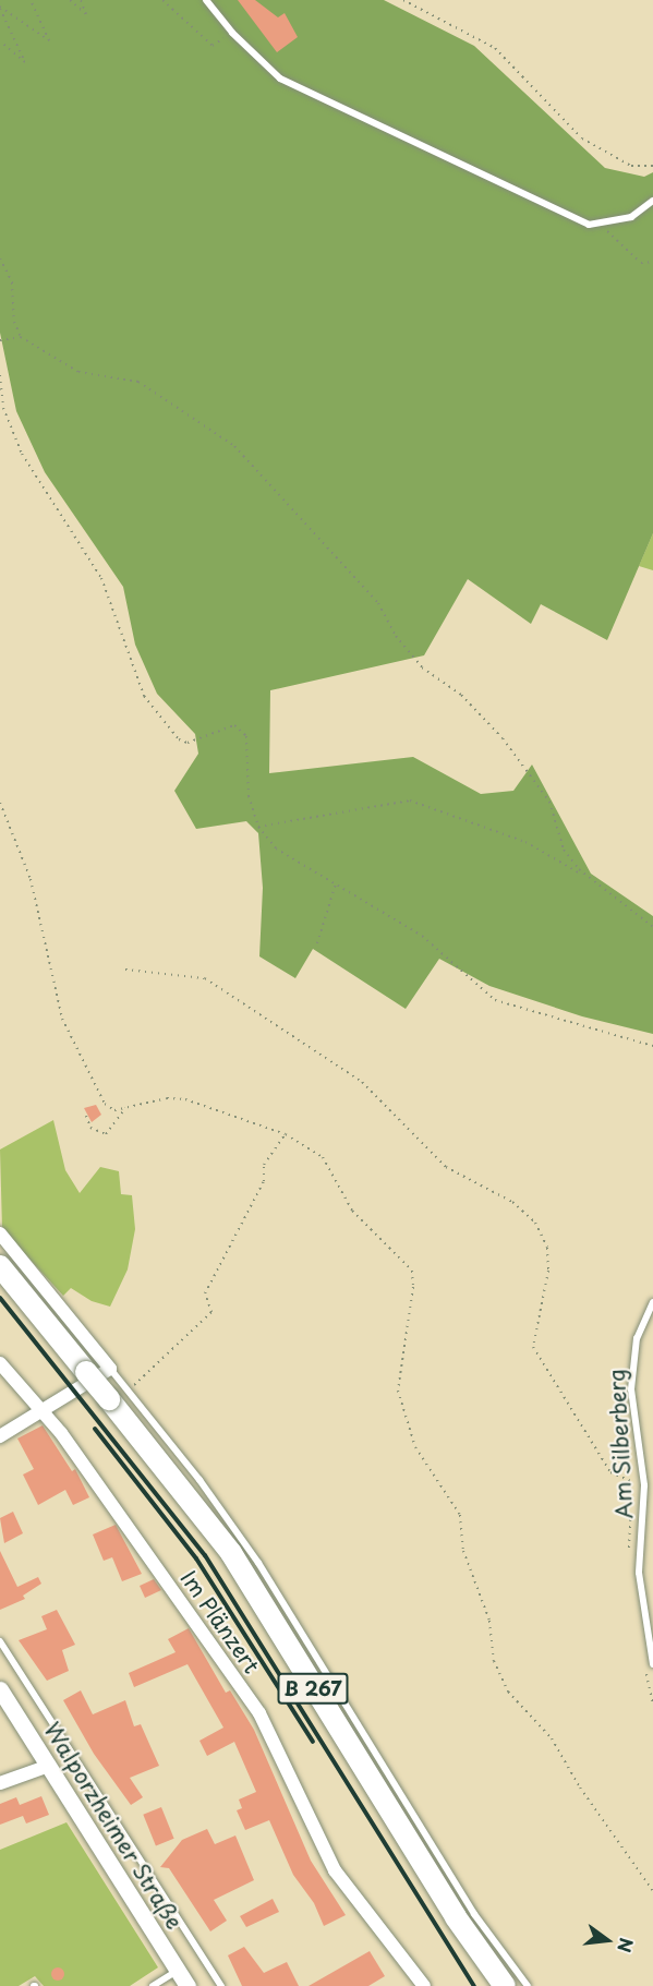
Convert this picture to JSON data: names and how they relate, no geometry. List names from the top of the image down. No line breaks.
{"streets":{"main road":["B 267"],"street":["Im Plänzert","Walporzheimer Straße"],"lane":["Am Silberberg"]},"north":"right"}
